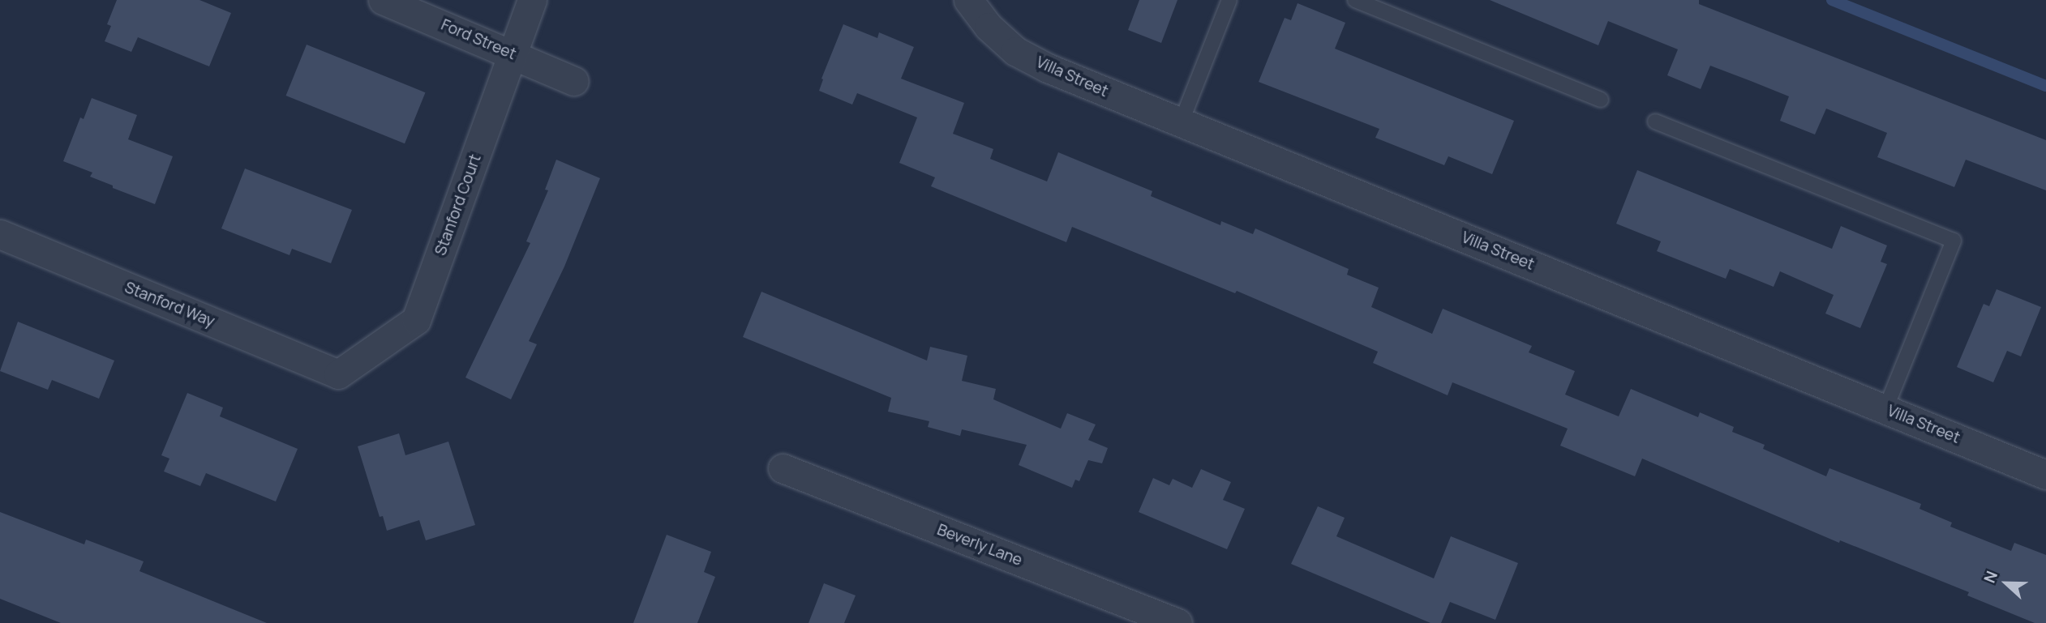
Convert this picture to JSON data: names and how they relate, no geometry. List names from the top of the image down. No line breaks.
{"streets":{"street":["Ford Street","Villa Street","Stanford Court","Stanford Way","Beverly Lane"]},"crossings":[["Ford Street","Stanford Court"],["Stanford Court","Stanford Way"]],"north":"left"}
